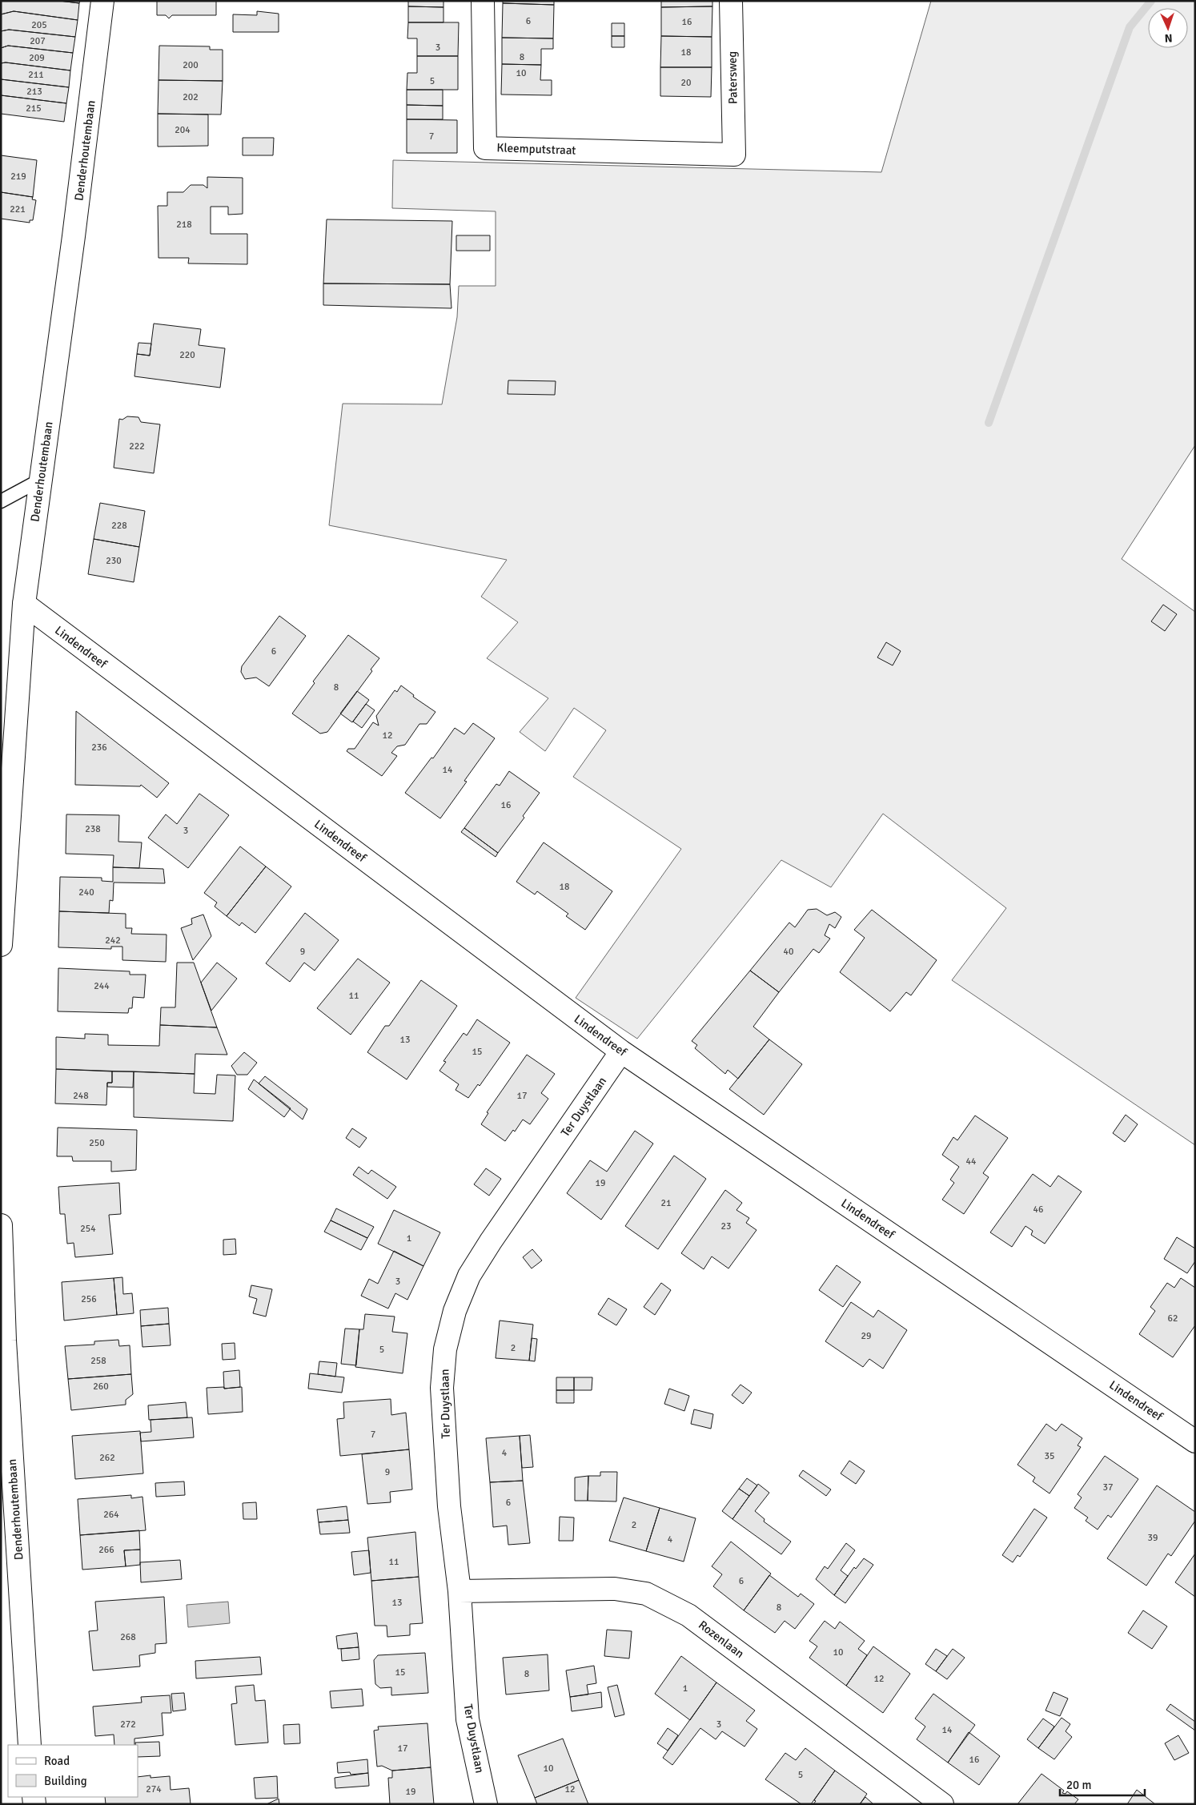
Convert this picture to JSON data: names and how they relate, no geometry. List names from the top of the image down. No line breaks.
{"streets":{"street":["Patersweg","Kleemputstraat","Denderhoutembaan","Lindendreef","Ter Duystlaan","Rozenlaan"]},"crossings":[["Patersweg","Kleemputstraat"],["Denderhoutembaan","Lindendreef"],["Lindendreef","Ter Duystlaan"],["Ter Duystlaan","Rozenlaan"]],"house_numbers":["6","16","205","207","3","18","8","209","200","10","211","5","20","213","202","215","204","7","219","221","218","220","222","228","230","6","8","12","236","14","16","238","3","18","240","242","9","40","244","11","13","15","248","17","250","44","19","21","46","23","254","1","3","256","62","29","2","5","258","260","7","4","35","262","9","37","6","264","2","39","4","266","11","6","13","8","268","10","15","8","12","1","272","3","14","17","16","10","5","274","12","19"],"legend":["Road","Building"],"scale_bar":"20 m","north":"bottom"}
